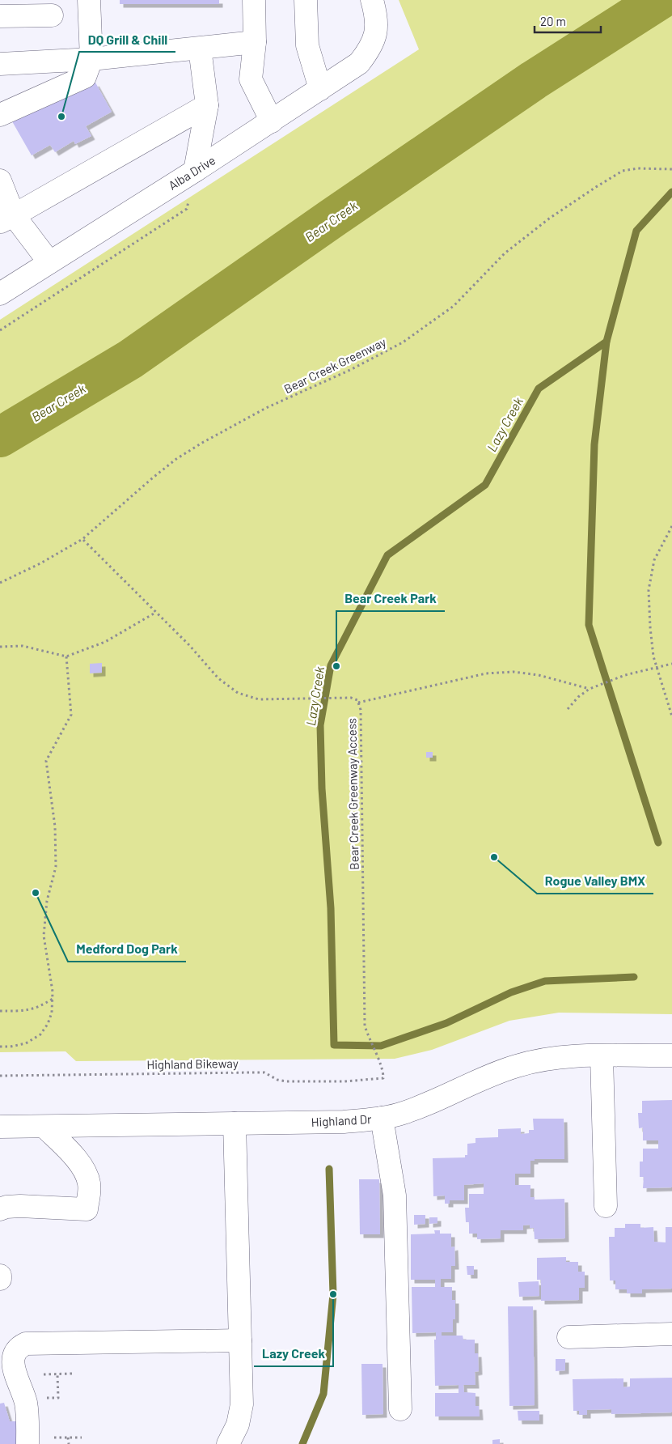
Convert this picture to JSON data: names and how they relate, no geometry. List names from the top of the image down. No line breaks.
{"streets":{"main road":["Alba Drive","Highland Dr"],"path":["Bear Creek Greenway","Bear Creek Greenway Access","Highland Bikeway"]},"crossings":[["Bear Creek Greenway","Bear Creek Greenway Access"],["Bear Creek Greenway Access","Highland Bikeway"]],"water":["Bear Creek","Lazy Creek"],"places":["DQ Grill & Chill","Bear Creek Park","Rogue Valley BMX","Medford Dog Park","Lazy Creek"],"scale_bar":"20 m"}
